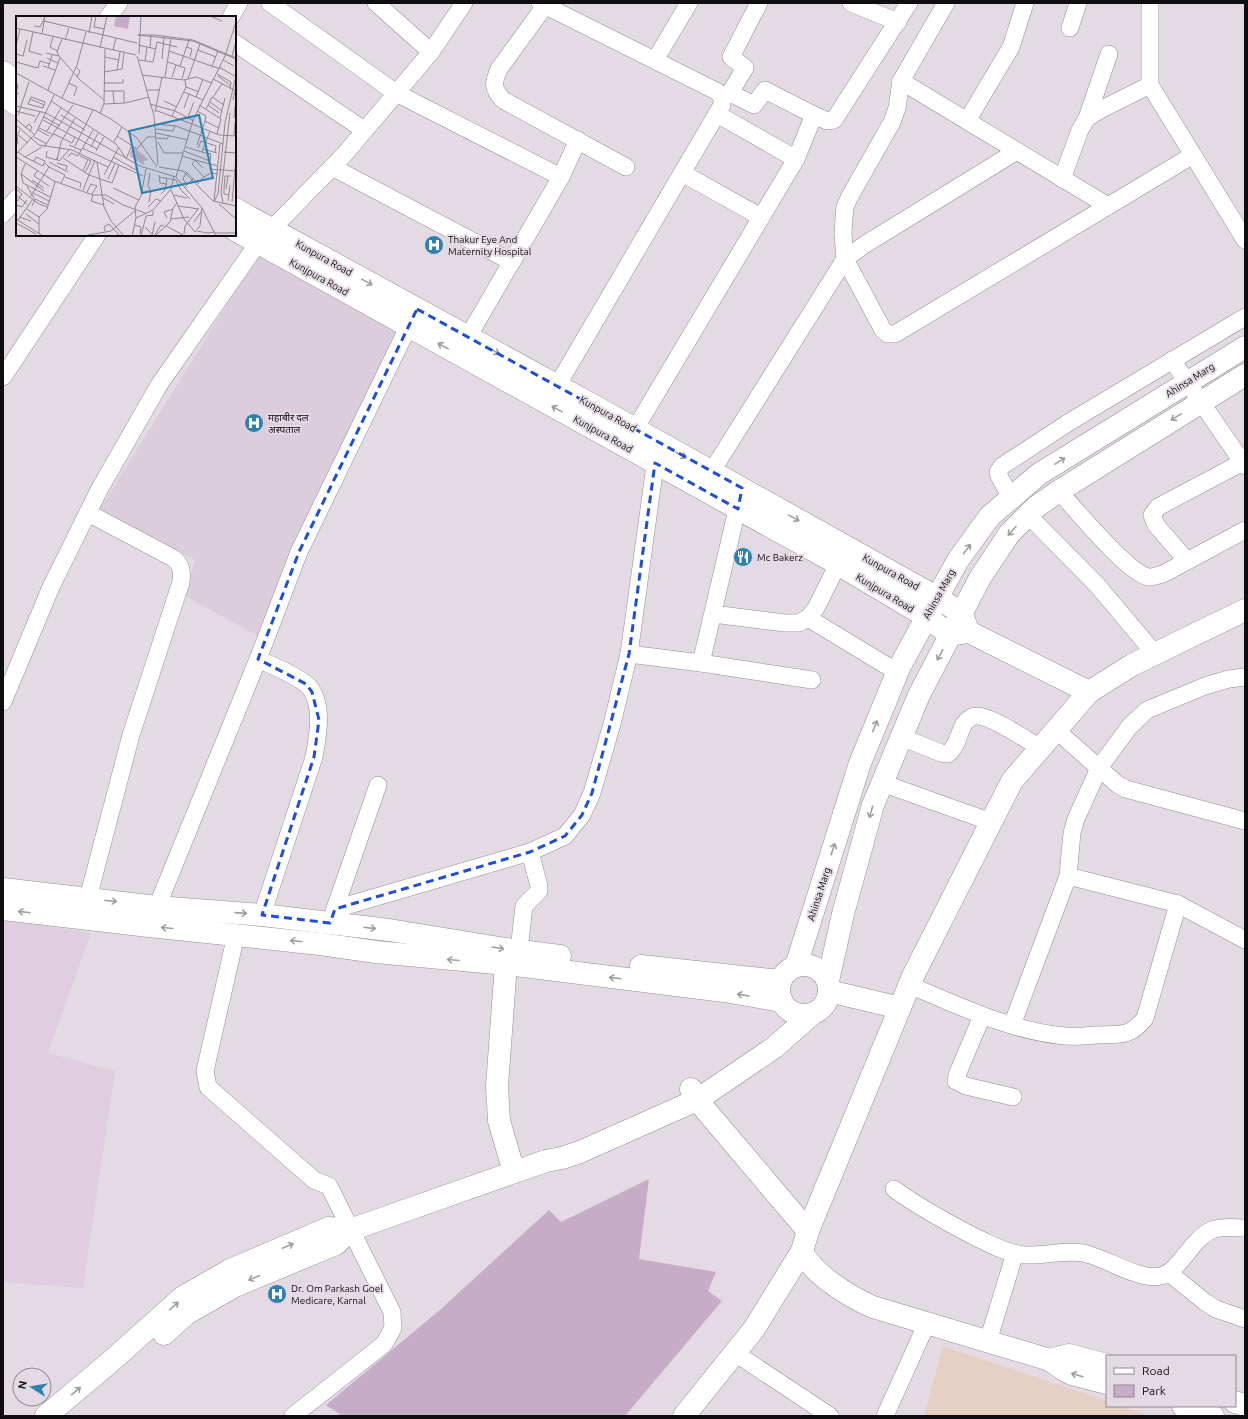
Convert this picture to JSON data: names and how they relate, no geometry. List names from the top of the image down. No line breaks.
{"streets":{"main road":["Kunpura Road","Kunjpura Road","Ahinsa Marg"]},"crossings":[["Kunpura Road","Kunjpura Road"],["Kunpura Road","Ahinsa Marg"],["Kunjpura Road","Ahinsa Marg"]],"one_way":["Kunpura Road"],"places":{"hospital":["Thakur Eye And Maternity Hospital","महाबीर दल अस्पताल","Dr. Om Parkash Goel Medicare, Karnal"],"restaurant":["Mc Bakerz"]},"legend":["Road","Park"],"north":"left"}
